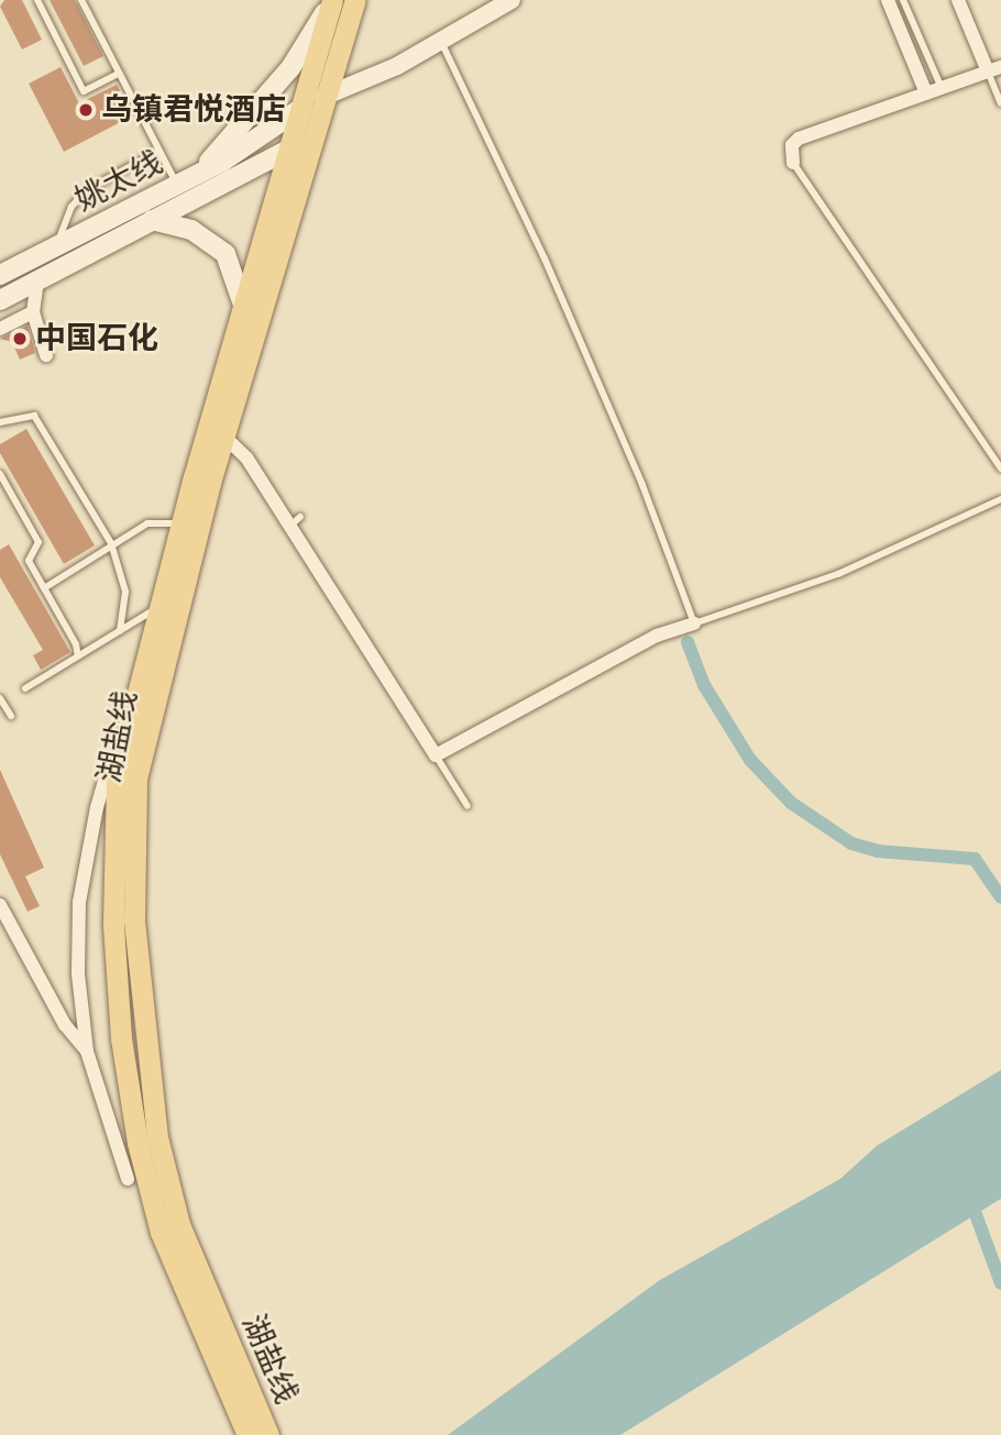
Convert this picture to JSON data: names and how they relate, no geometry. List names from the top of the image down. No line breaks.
{"streets":{"main road":["姚太线","湖盐线"]},"crossings":[["姚太线","湖盐线"]],"places":["乌镇君悦酒店","中国石化"]}
